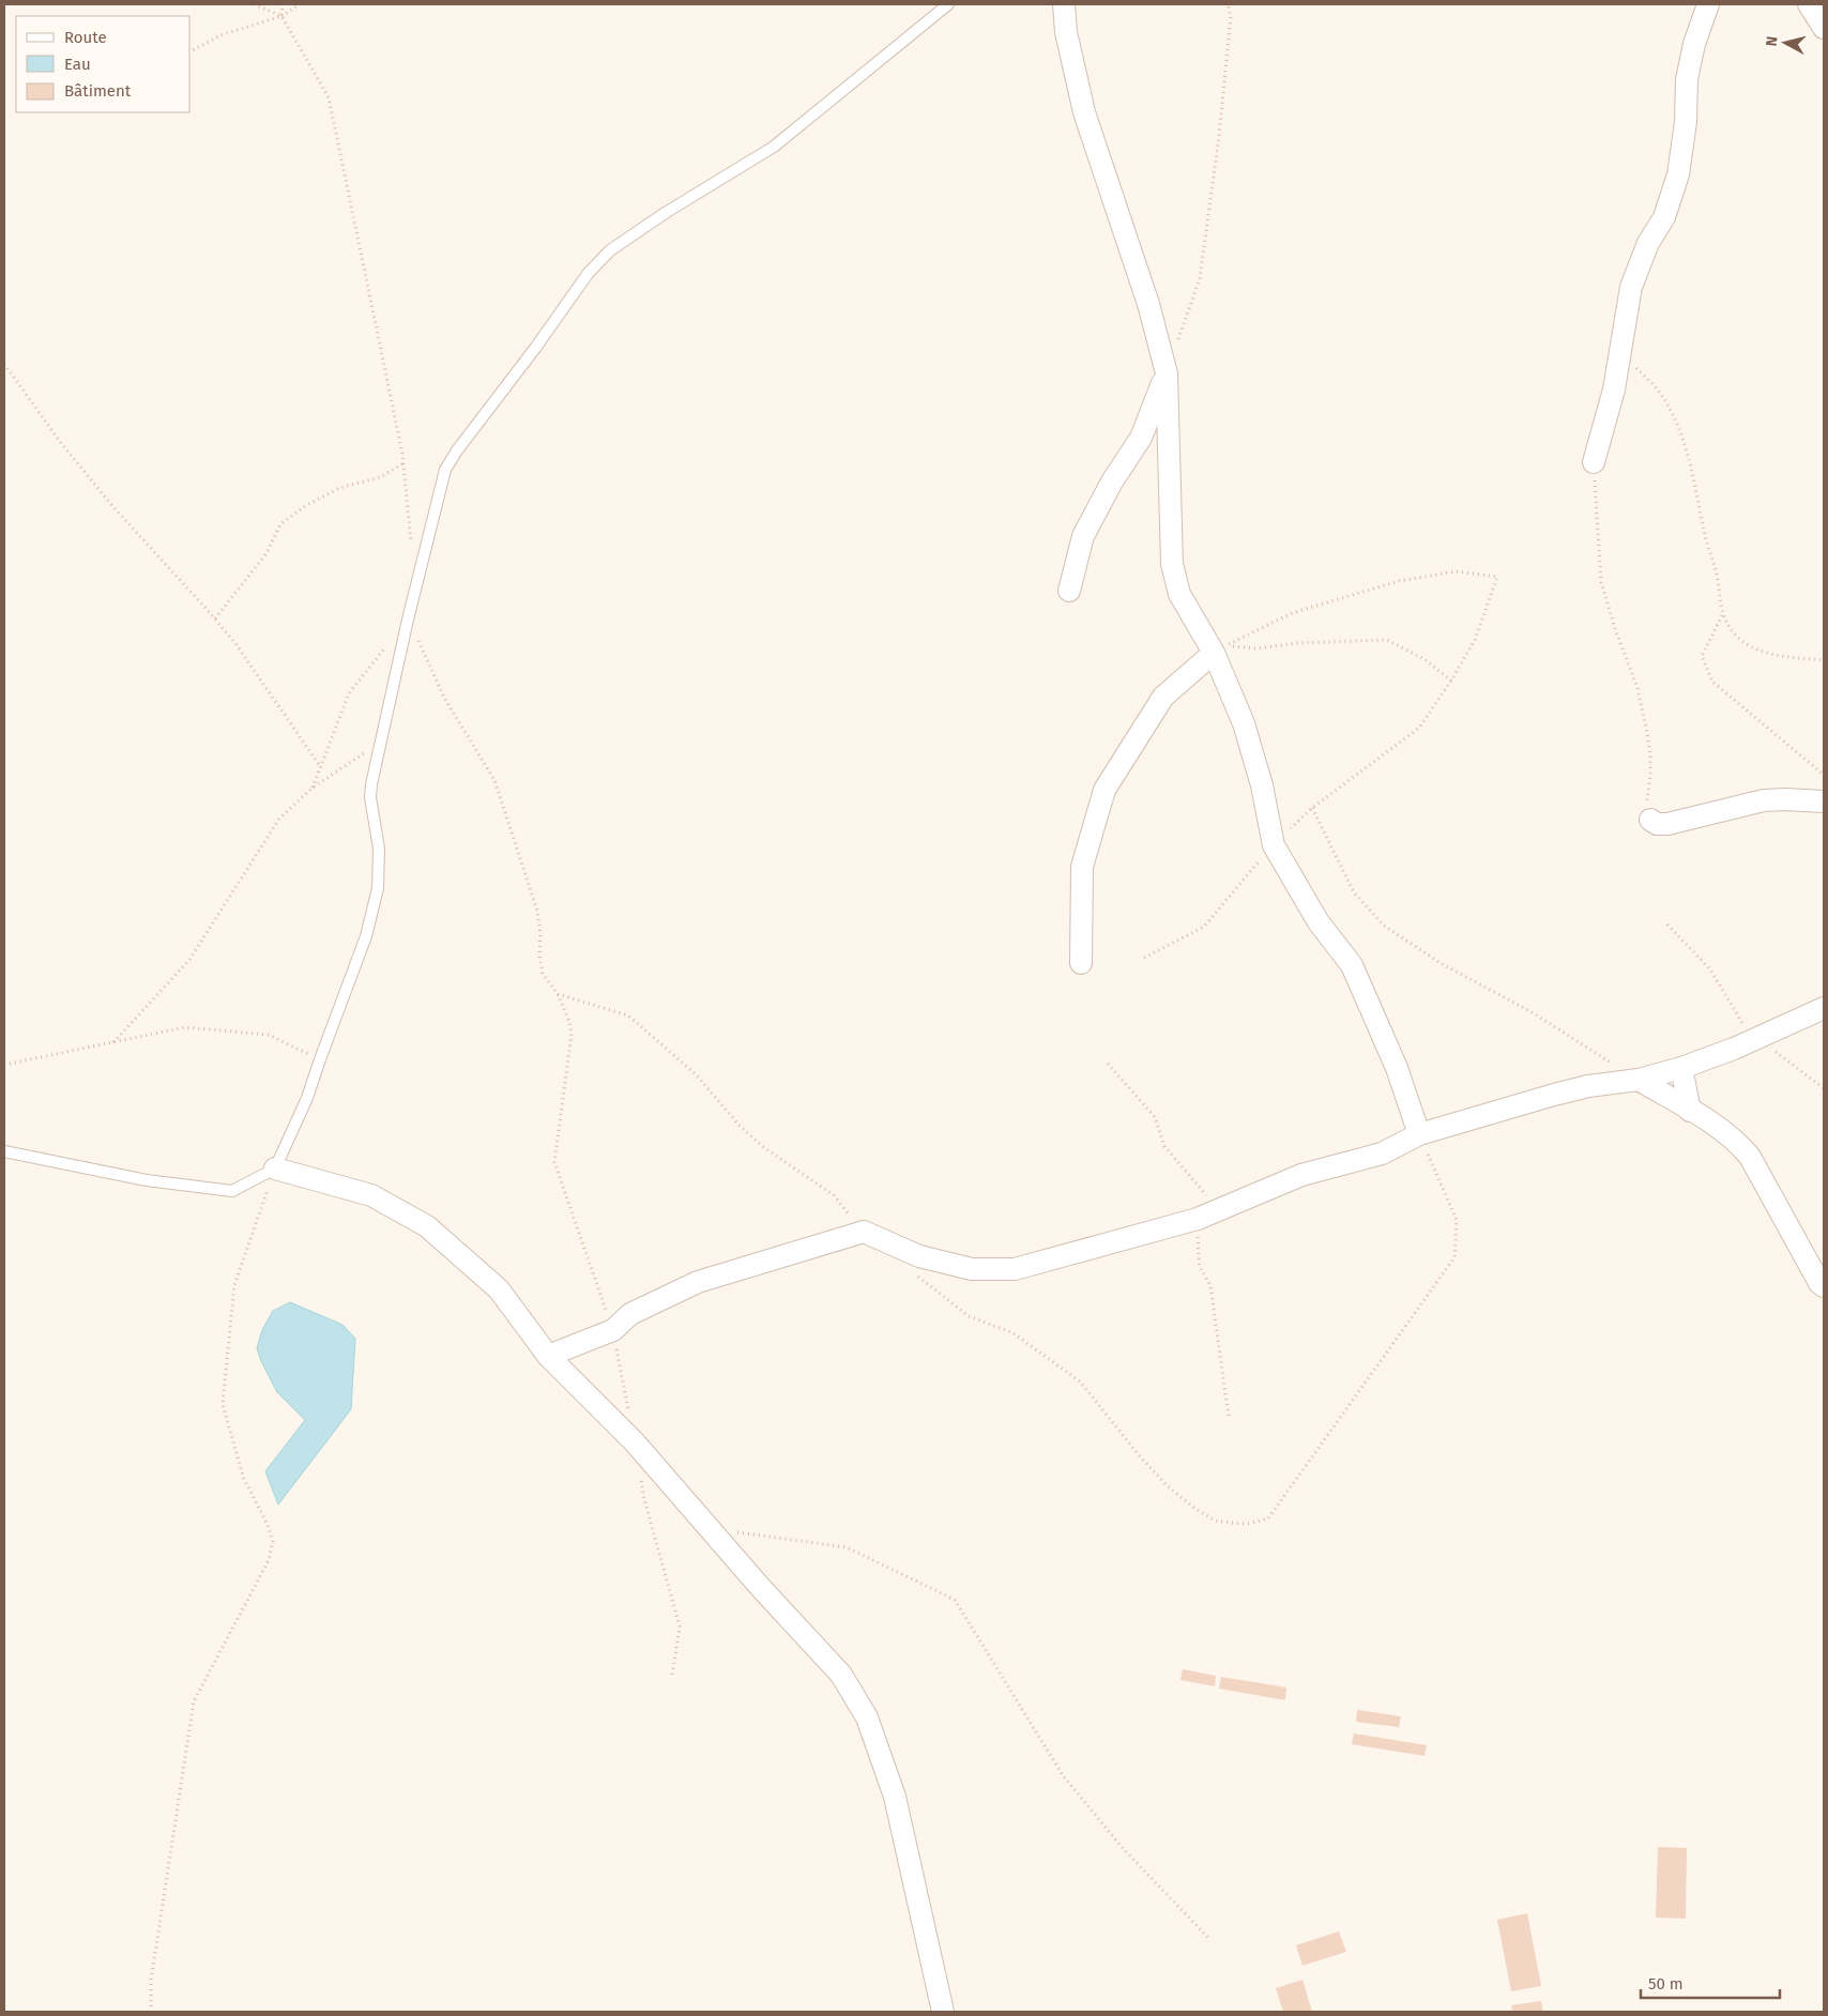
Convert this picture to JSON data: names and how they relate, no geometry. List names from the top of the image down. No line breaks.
{"legend":["Route","Eau","Bâtiment"],"scale_bar":"50 m","north":"left"}
